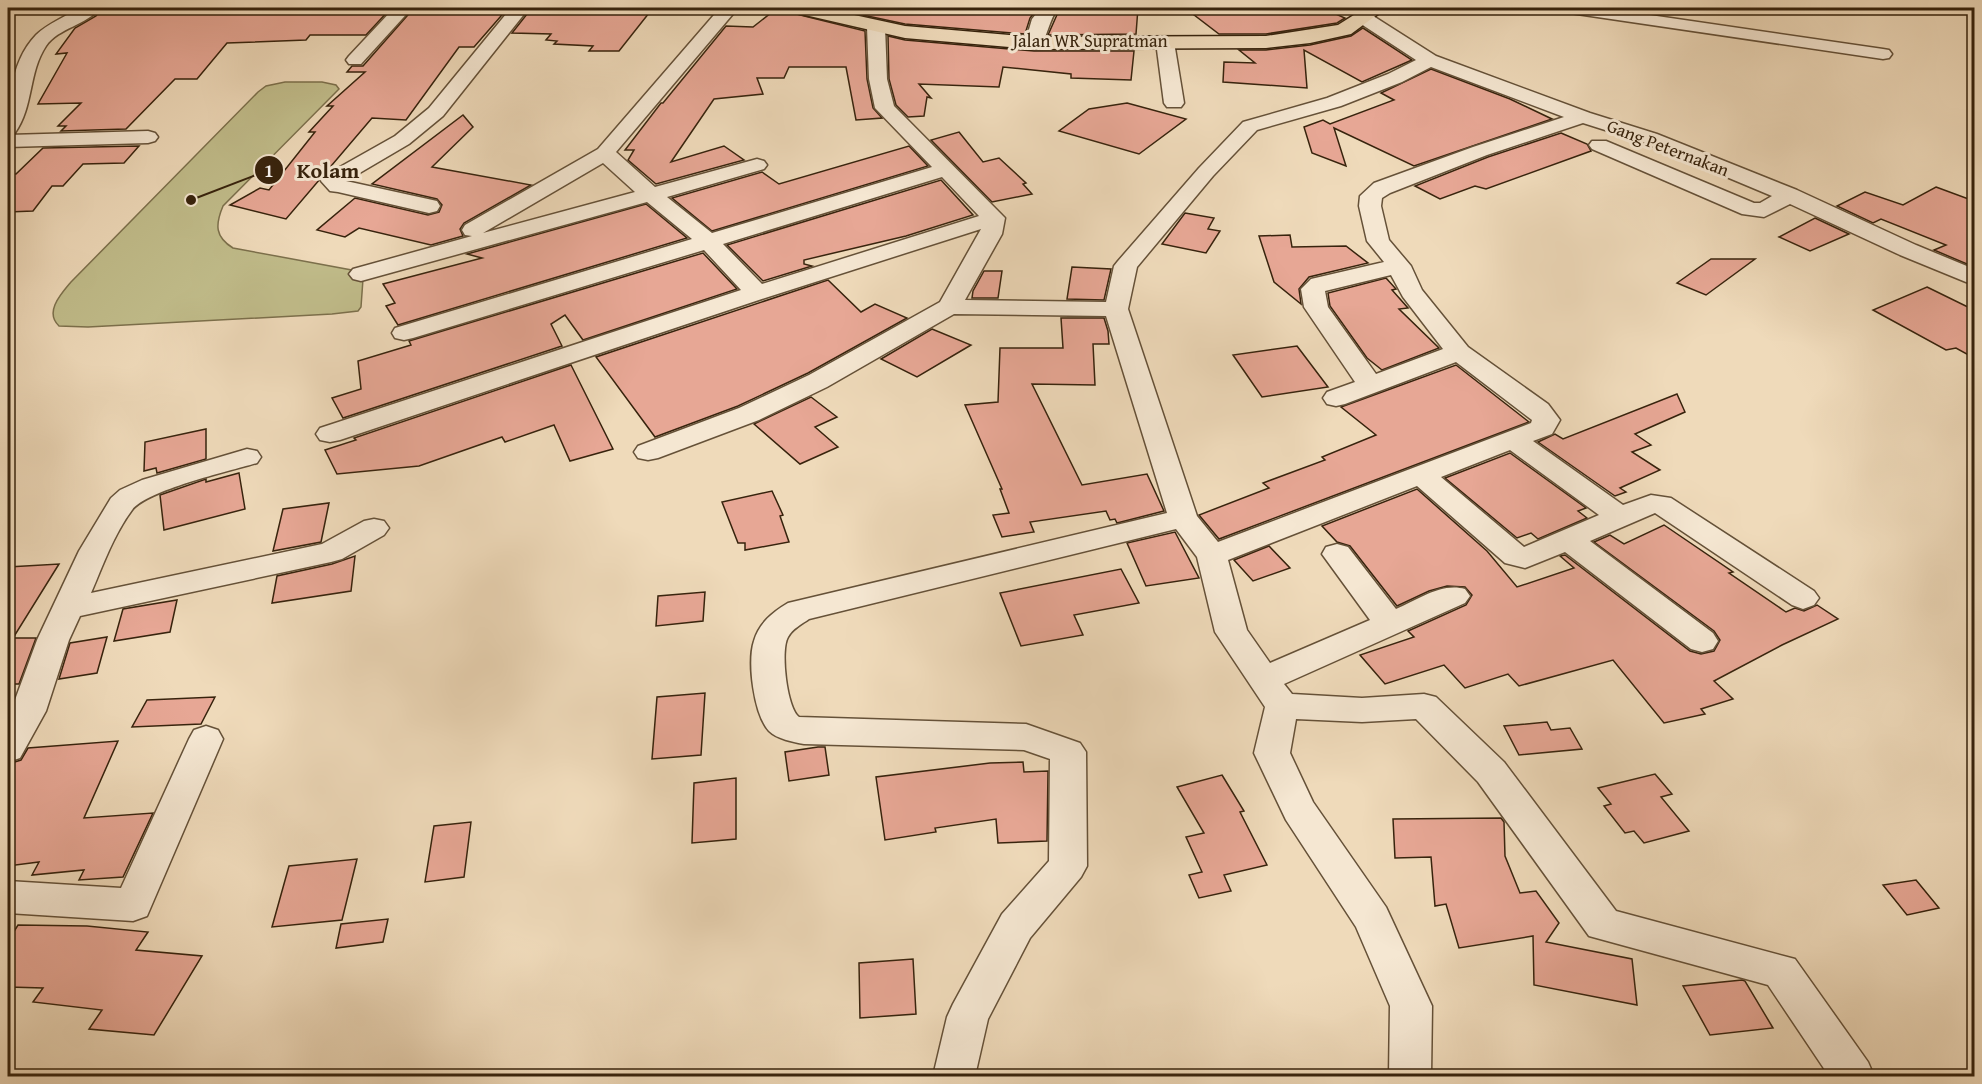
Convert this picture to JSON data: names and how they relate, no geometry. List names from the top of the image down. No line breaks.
{"streets":{"highway":["Jalan WR Supratman"],"street":["Gang Peternakan"]},"crossings":[["Jalan WR Supratman","Gang Peternakan"]],"places":["Kolam"]}
